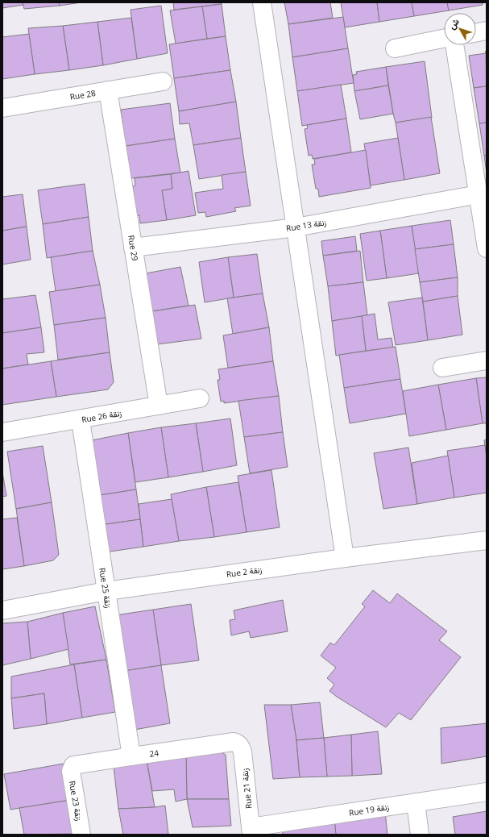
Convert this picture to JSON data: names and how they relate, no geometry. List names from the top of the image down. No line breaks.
{"streets":{"street":["Rue 28","Rue 13 زنقة","Rue 29","Rue 26 زنقة","Rue 2 زنقة","Rue 25 زنقة","24","Rue 21 زنقة","Rue 23 زنقة","Rue 19 زنقة"]},"crossings":[["Rue 28","Rue 29"],["Rue 13 زنقة","Rue 29"],["Rue 29","Rue 26 زنقة"],["Rue 26 زنقة","Rue 25 زنقة"],["Rue 2 زنقة","Rue 25 زنقة"],["Rue 25 زنقة","24"],["24","Rue 21 زنقة"],["24","Rue 23 زنقة"],["Rue 21 زنقة","Rue 19 زنقة"]],"north":"top left"}
